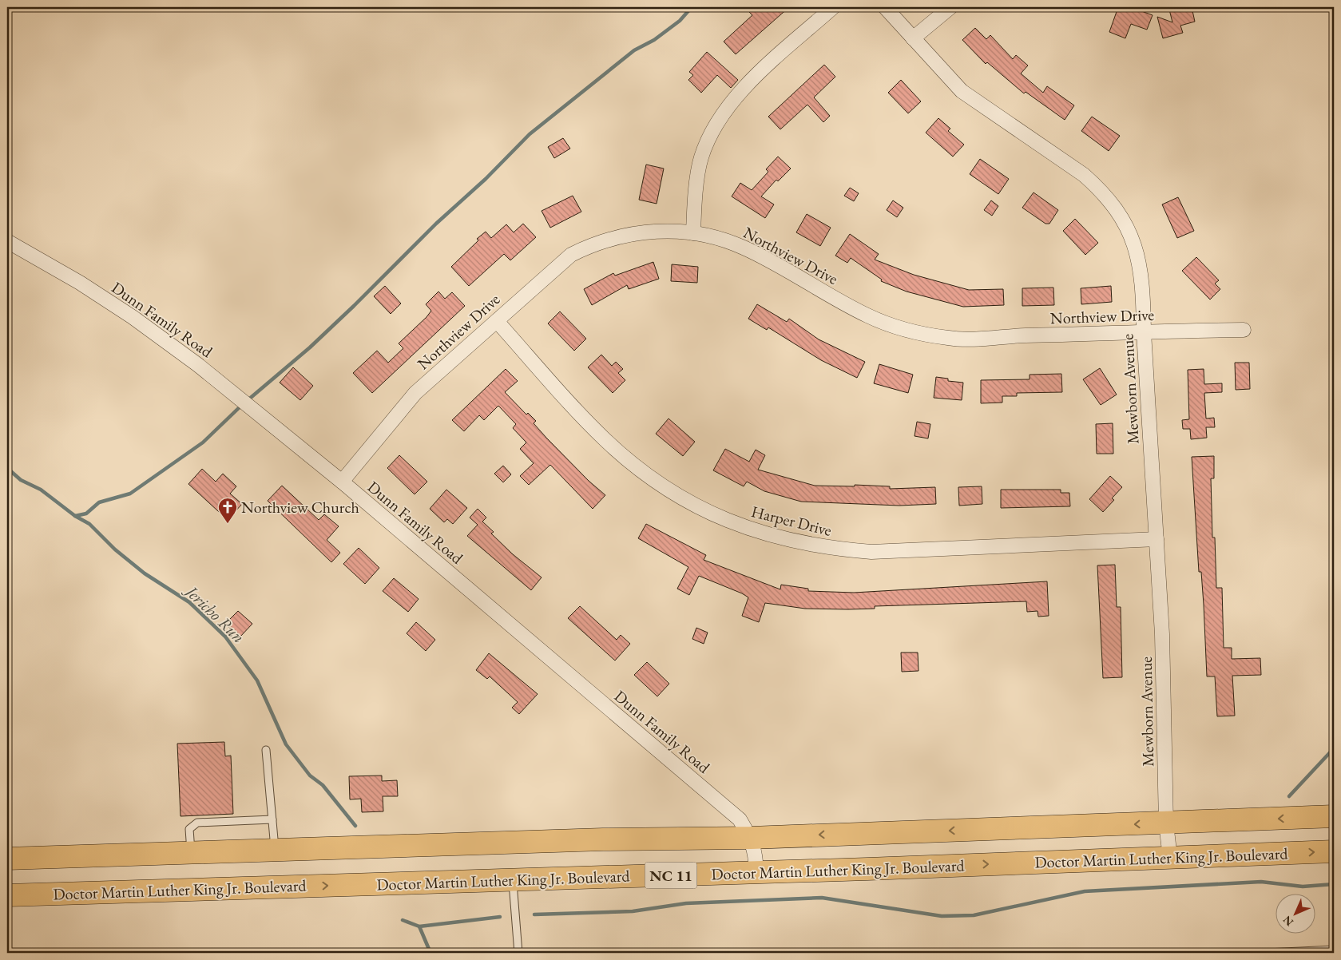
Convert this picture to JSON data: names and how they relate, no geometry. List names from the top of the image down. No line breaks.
{"streets":{"highway":["Doctor Martin Luther King Jr. Boulevard","NC 11"],"street":["Northview Drive","Dunn Family Road","Mewborn Avenue","Harper Drive"]},"crossings":[["Northview Drive","Dunn Family Road"],["Northview Drive","Mewborn Avenue"],["Northview Drive","Harper Drive"],["Dunn Family Road","Doctor Martin Luther King Jr. Boulevard"],["Dunn Family Road","NC 11"],["Mewborn Avenue","Harper Drive"],["Mewborn Avenue","Doctor Martin Luther King Jr. Boulevard"],["Mewborn Avenue","NC 11"]],"water":["Jericho Run"],"places":{"church":["Northview Church"]},"north":"bottom left"}
